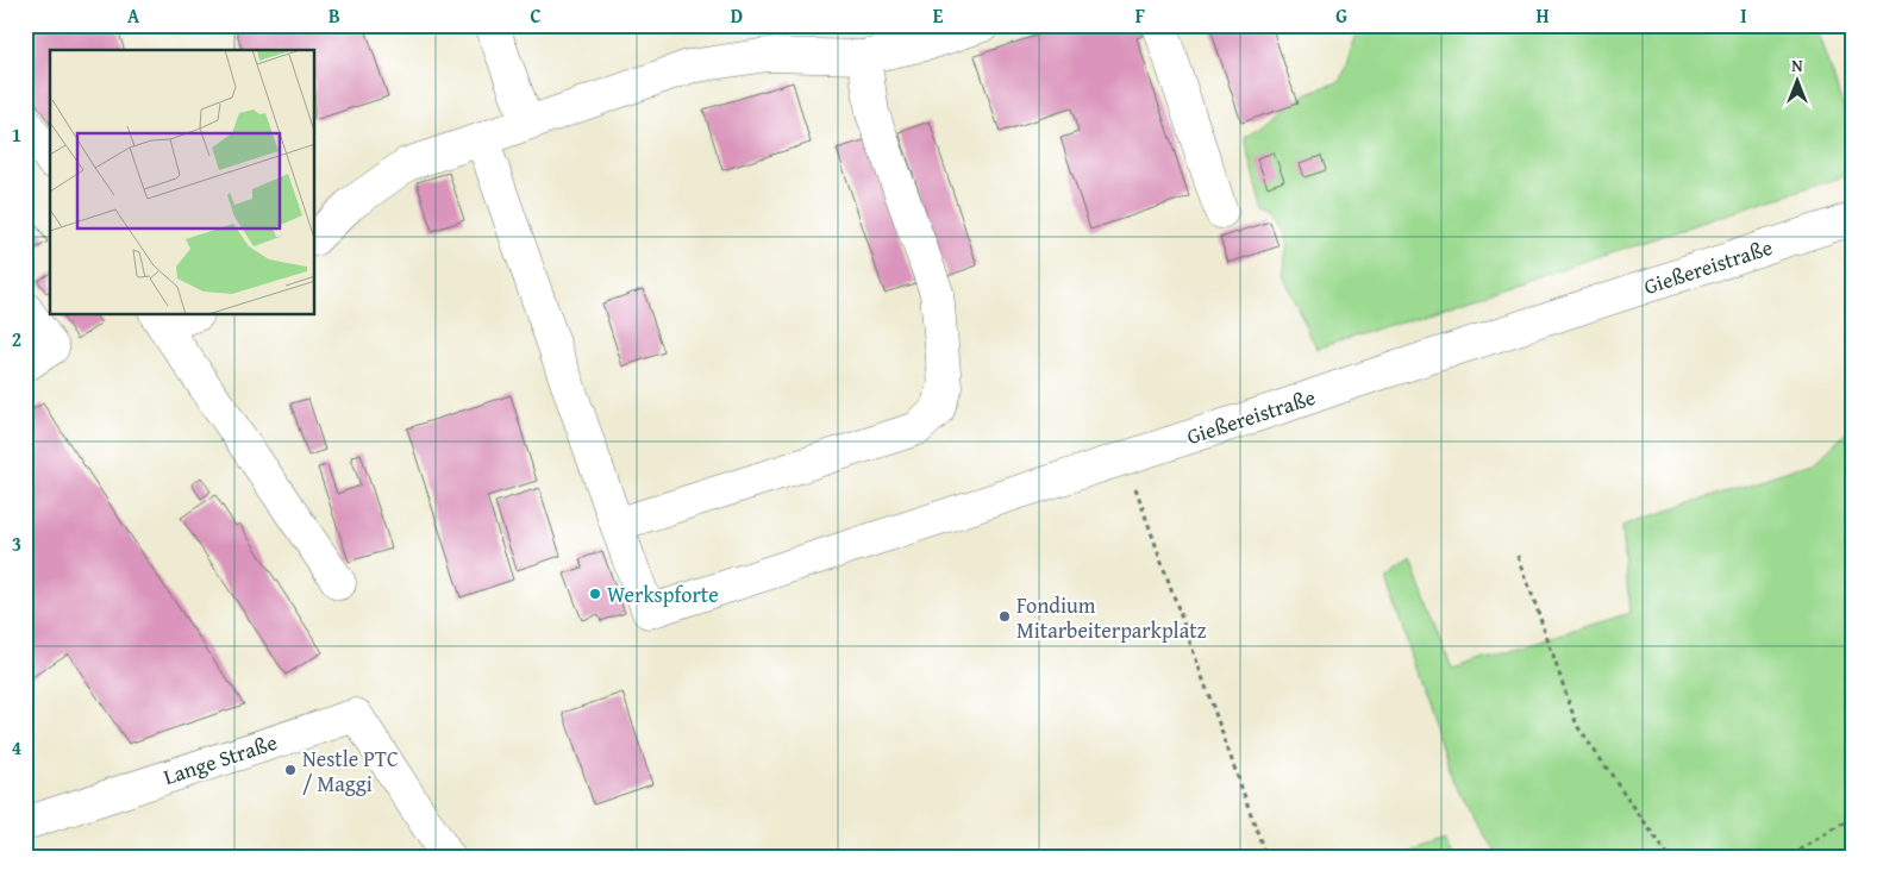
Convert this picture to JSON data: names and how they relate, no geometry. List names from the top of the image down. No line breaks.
{"streets":{"street":["Gießereistraße","Lange Straße"]},"places":["Werkspforte","Fondium Mitarbeiterparkplatz","Nestle PTC / Maggi"],"north":"top","grid":{"columns":["A","B","C","D","E","F","G","H","I"],"rows":["1","2","3","4"]}}
